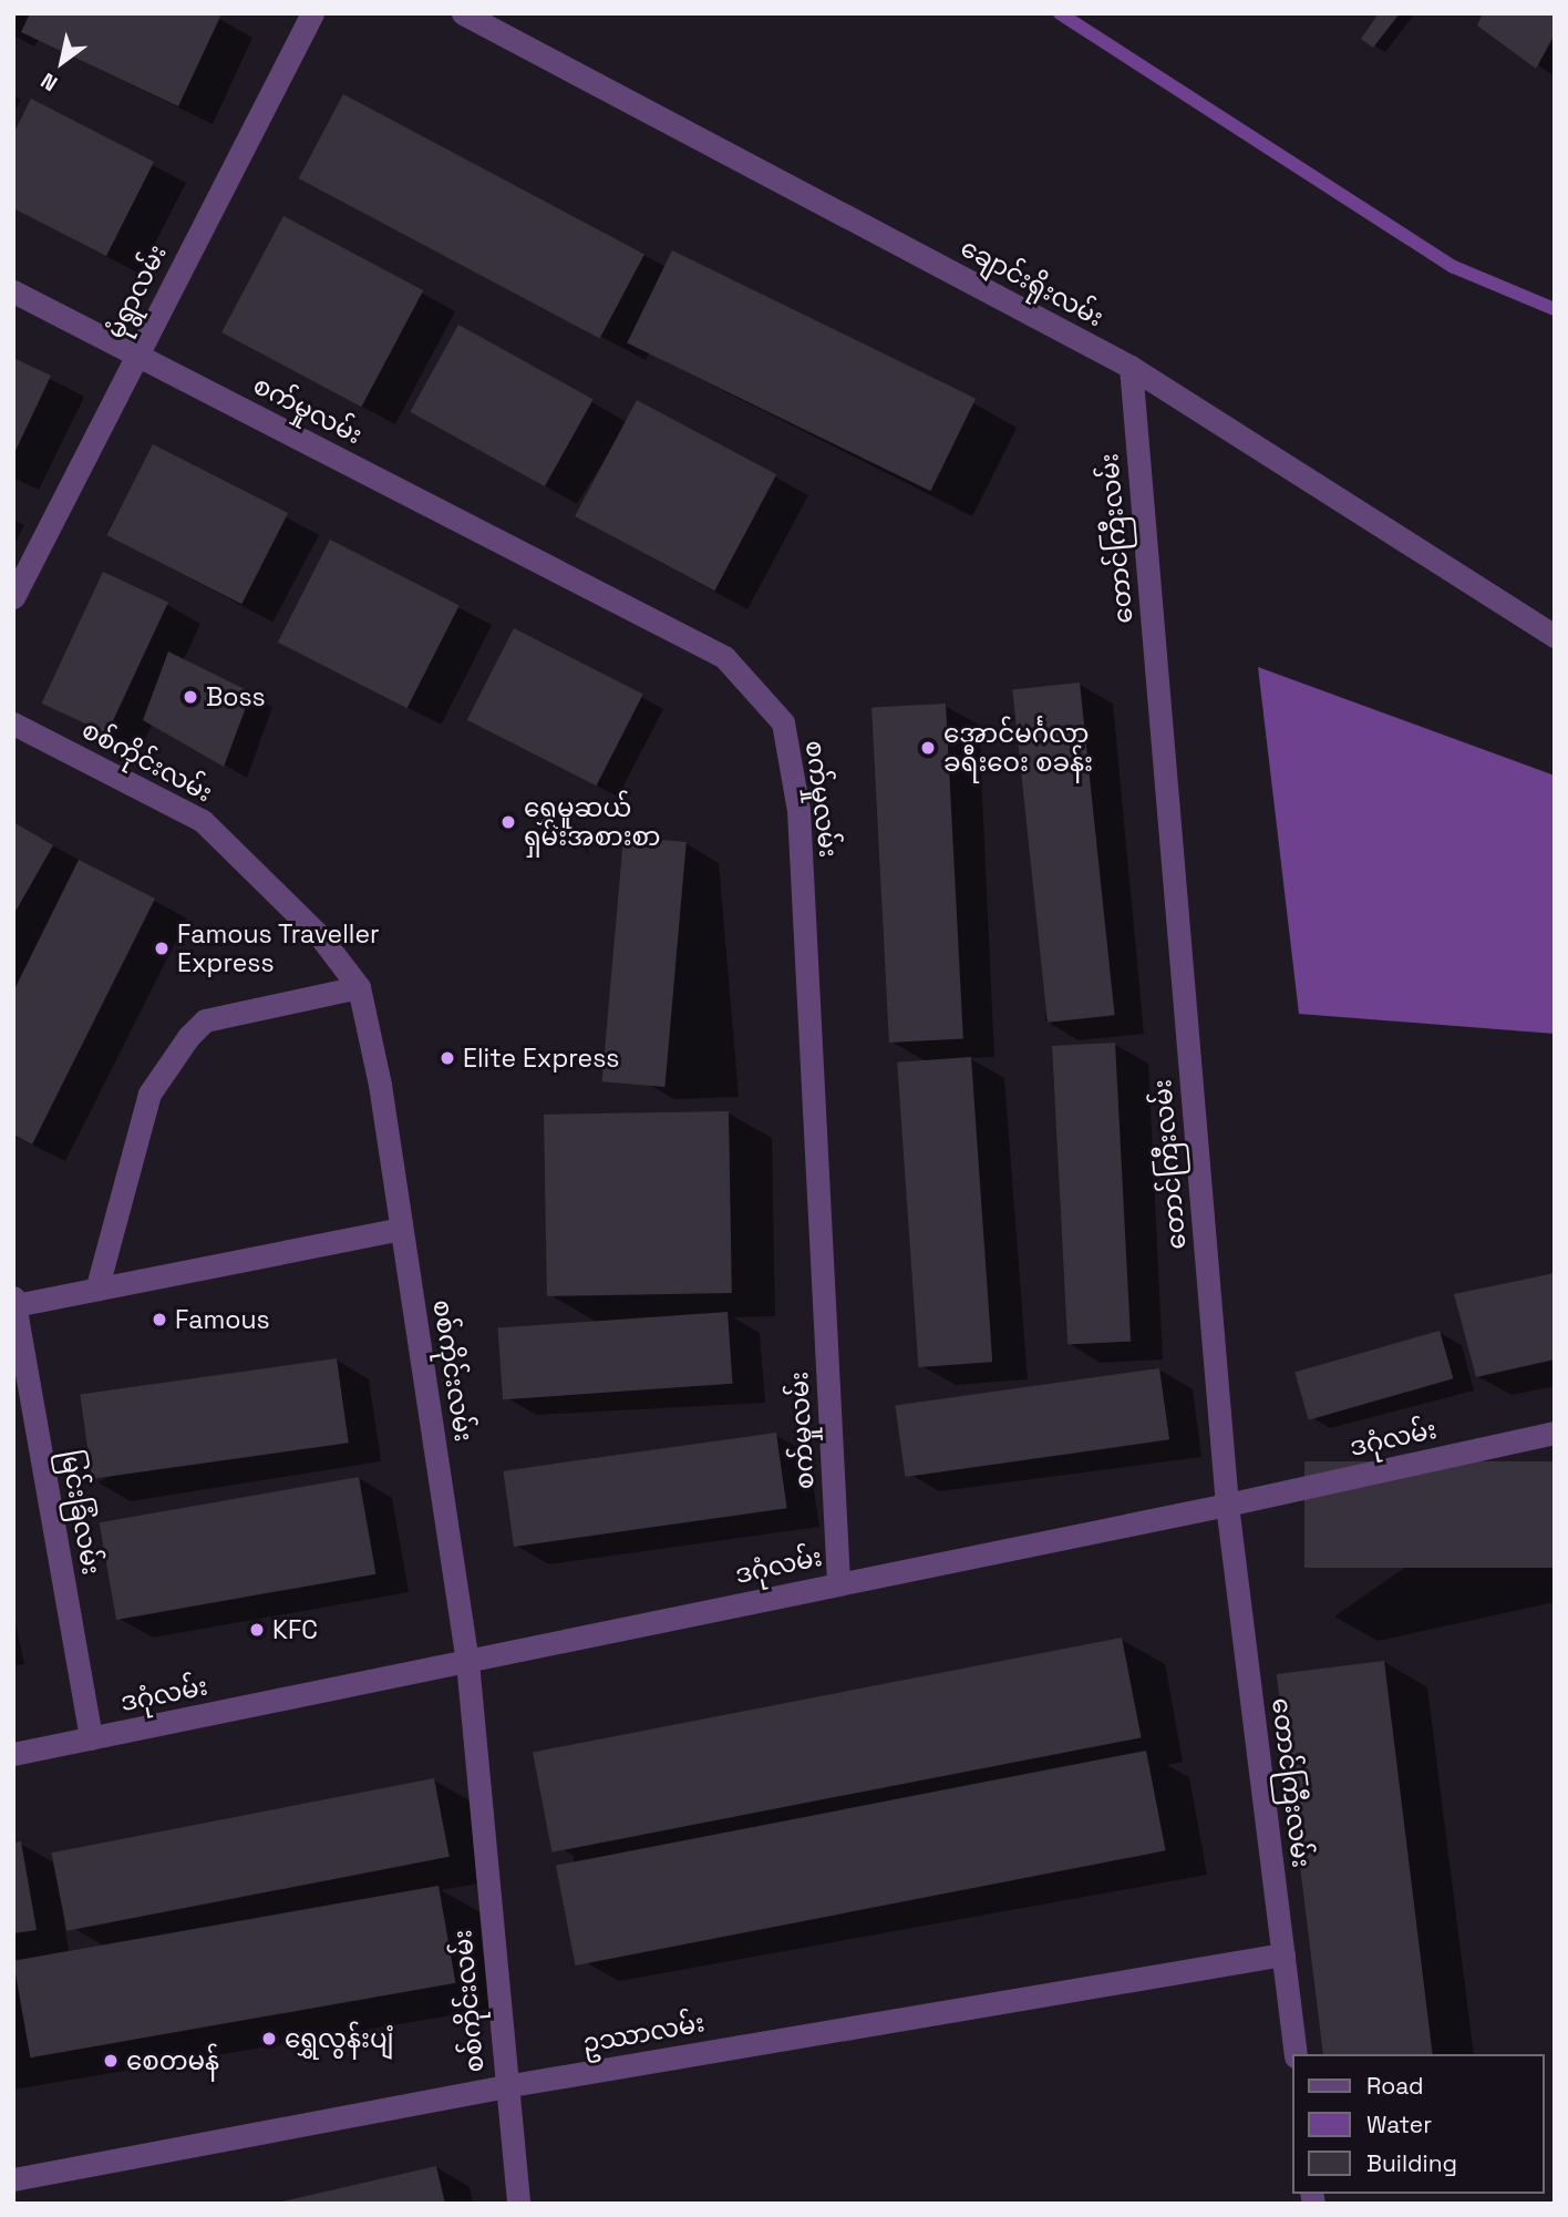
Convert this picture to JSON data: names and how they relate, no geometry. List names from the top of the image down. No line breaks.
{"streets":{"lane":["ချောင်းရိုးလမ်း","မုံရွာလမ်း","စက်မှုလမ်း","တောင်ကြီးလမ်း","စစ်ကိုင်းလမ်း","ဒဂုံလမ်း","မြင်းခြံလမ်း","ဥဿာလမ်း"]},"crossings":[["ချောင်းရိုးလမ်း","တောင်ကြီးလမ်း"],["မုံရွာလမ်း","စက်မှုလမ်း"],["စက်မှုလမ်း","ဒဂုံလမ်း"],["တောင်ကြီးလမ်း","ဒဂုံလမ်း"],["တောင်ကြီးလမ်း","ဥဿာလမ်း"],["စစ်ကိုင်းလမ်း","ဒဂုံလမ်း"],["စစ်ကိုင်းလမ်း","ဥဿာလမ်း"],["ဒဂုံလမ်း","မြင်းခြံလမ်း"]],"places":["Boss","အောင်မင်္ဂလာ ခရီးဝေး စခန်း","ရွှေမူဆယ် ရှမ်းအစားစာ","Famous Traveller Express","Elite Express","Famous","KFC","ရွှေလွန်းပျံ","စေတမန်"],"legend":["Road","Water","Building"],"north":"bottom left"}
